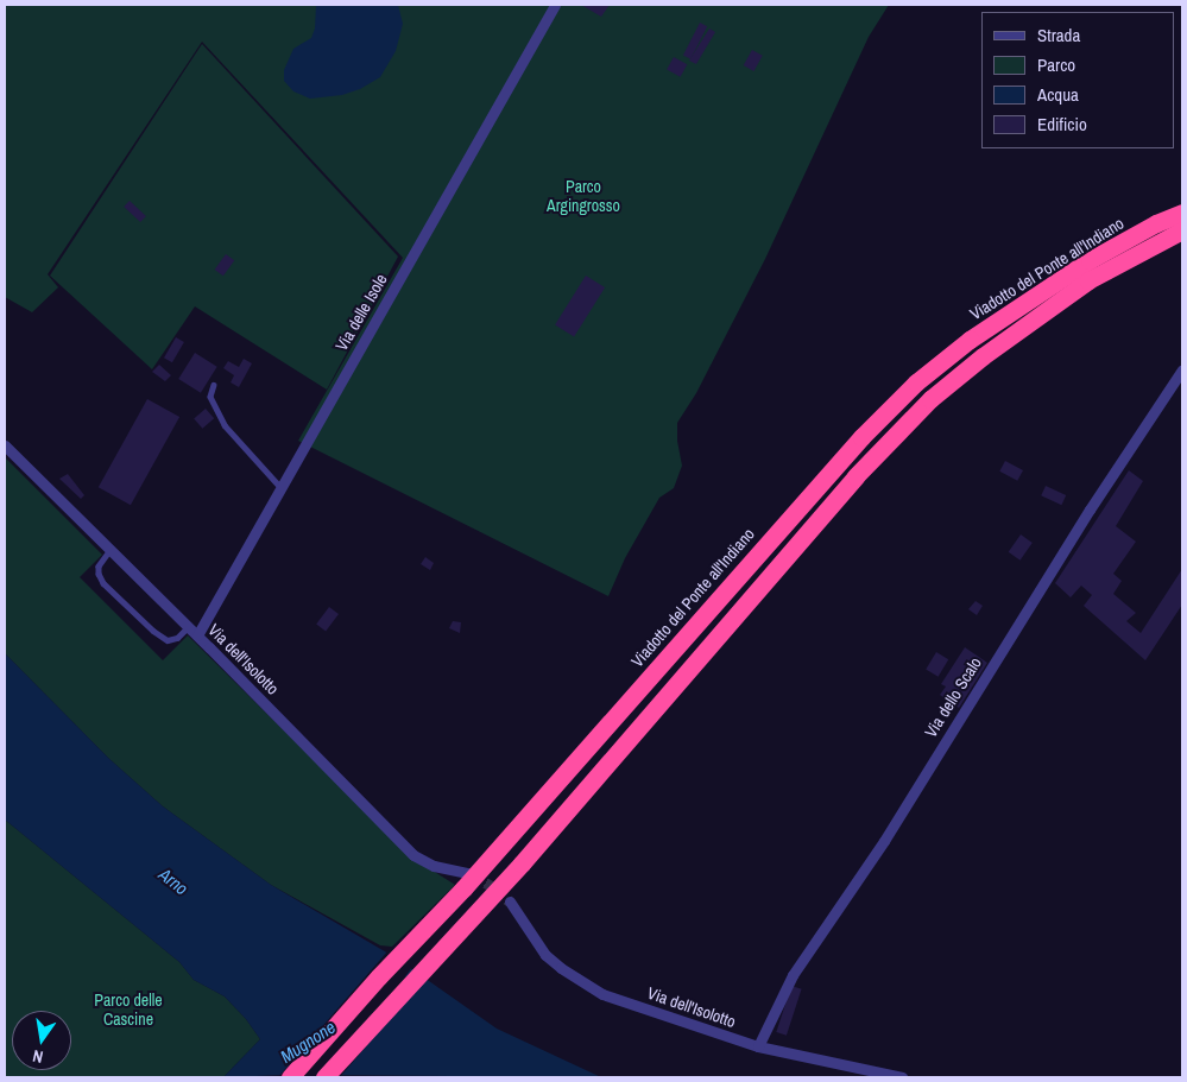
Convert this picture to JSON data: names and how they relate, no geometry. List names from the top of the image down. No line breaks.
{"streets":{"highway":["Viadotto del Ponte all'Indiano"],"street":["Via delle Isole","Via dell'Isolotto","Via dello Scalo"]},"crossings":[["Via delle Isole","Via dell'Isolotto"],["Via dell'Isolotto","Via dello Scalo"]],"water":["Arno","Mugnone"],"parks":["Parco Argingrosso","Parco delle Cascine"],"legend":["Strada","Parco","Acqua","Edificio"],"north":"bottom"}
